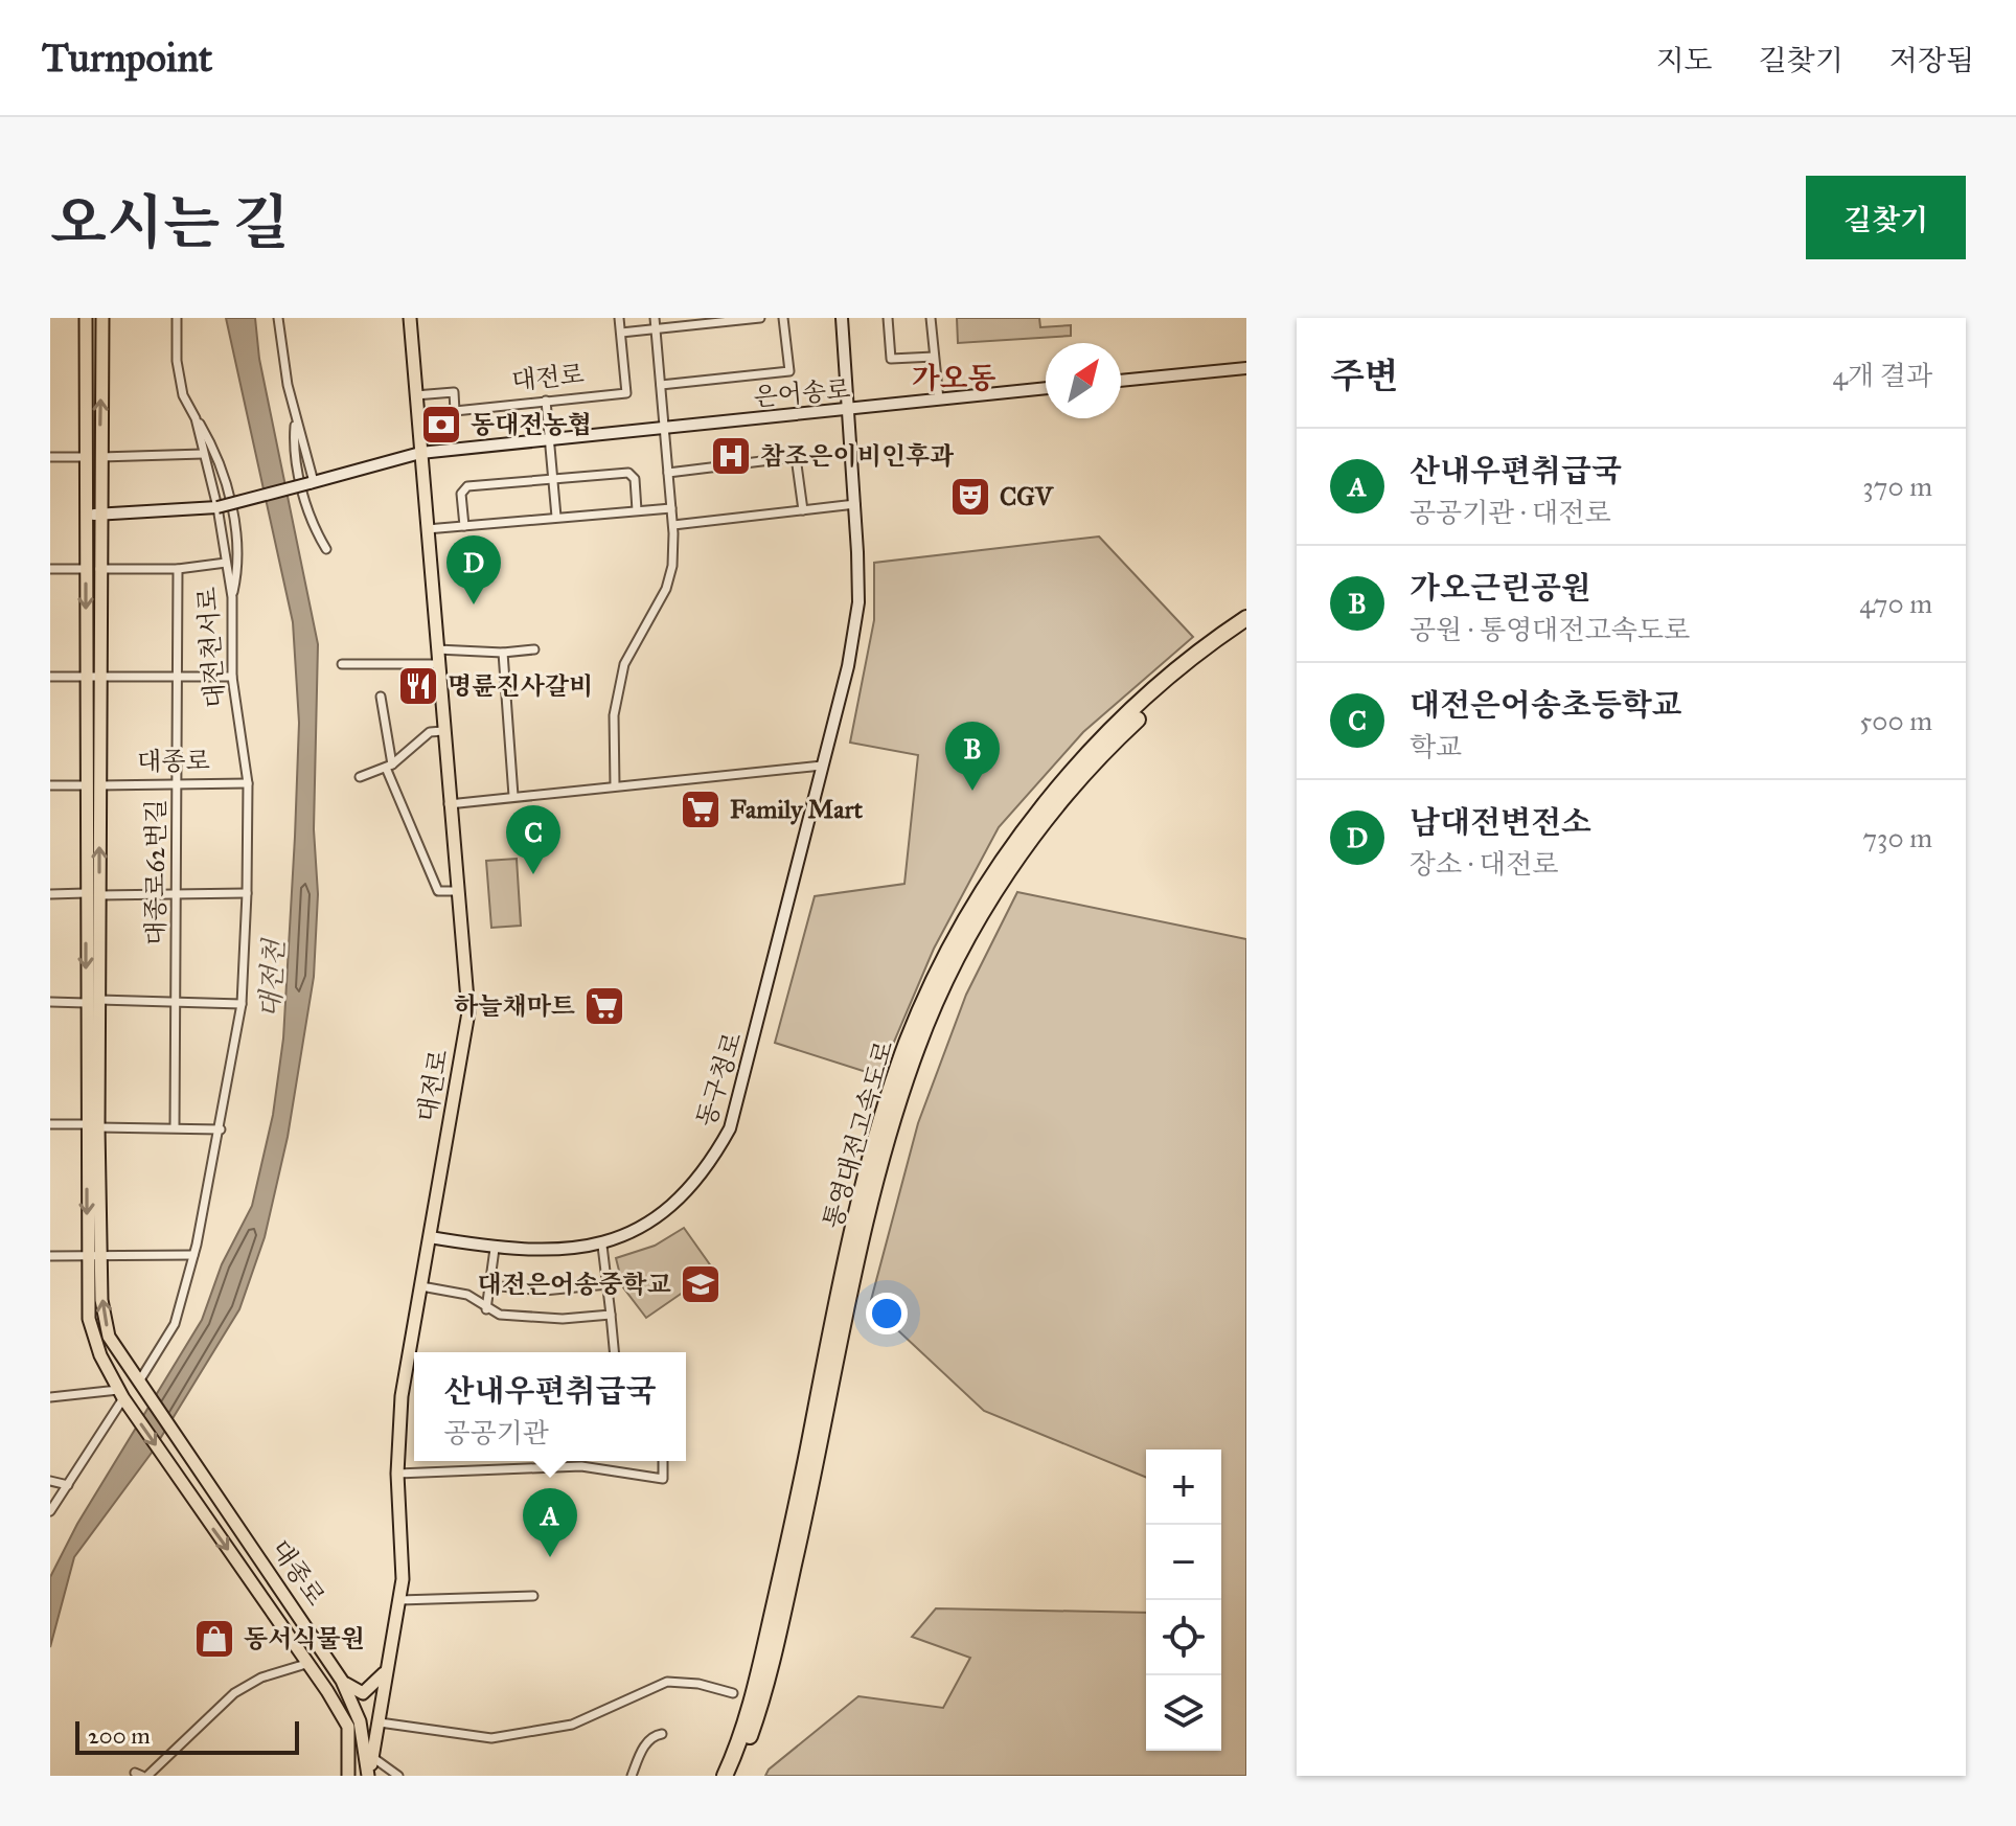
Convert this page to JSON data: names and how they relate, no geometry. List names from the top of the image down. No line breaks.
{"streets":{"highway":["통영대전고속도로"],"main road":["대전로","은어송로","대종로","동구청로"],"street":["대전천서로","대종로62번길"]},"crossings":[["대전로","은어송로"],["대전로","동구청로"],["은어송로","대전천서로"],["은어송로","동구청로"],["대전천서로","대종로"],["대종로","대종로62번길"]],"districts":["가오동"],"water":["대전천"],"places":{"bank":["동대전농협"],"hospital":["참조은이비인후과"],"theatre":["CGV"],"restaurant":["명륜진사갈비"],"supermarket":["Family Mart","하늘채마트"],"school or university":["대전은어송중학교"],"shop":["동서식물원"]},"scale_bar":"200 m","north":"top right","page":{"header":"Turnpoint","nav":["지도","길찾기","저장됨"],"title":"오시는 길","buttons":"길찾기","heading":["주변","4개 결과"],"list":[{"mark":"A","name":"산내우편취급국","note":"공공기관 · 대전로","value":"370 m"},{"mark":"B","name":"가오근린공원","note":"공원 · 통영대전고속도로","value":"470 m"},{"mark":"C","name":"대전은어송초등학교","note":"학교","value":"500 m"},{"mark":"D","name":"남대전변전소","note":"장소 · 대전로","value":"730 m"}],"pins":["D","B","C","A"],"popup":["산내우편취급국","공공기관"],"map_buttons":["+","−"],"scale":"200 m"}}
